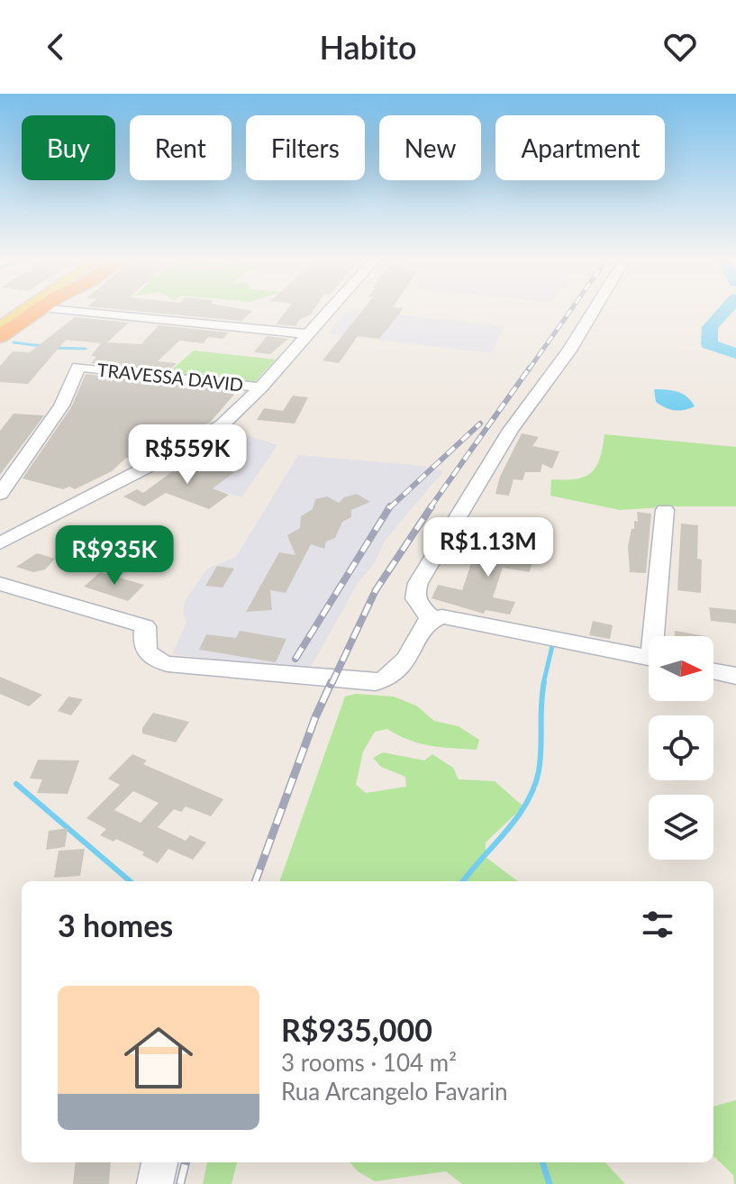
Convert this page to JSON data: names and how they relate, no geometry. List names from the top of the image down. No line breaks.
{"streets":{"street":["TRAVESSA DAVID"]},"north":"right","page":{"header":"Habito","chip":["Buy","Rent","Filters","New","Apartment"],"price":["R$559K","R$1.13M","R$935K"],"heading":"3 homes","list":[{"name":"R$935,000","note":"3 rooms · 104 m² · Rua Arcangelo Favarin"}]}}
